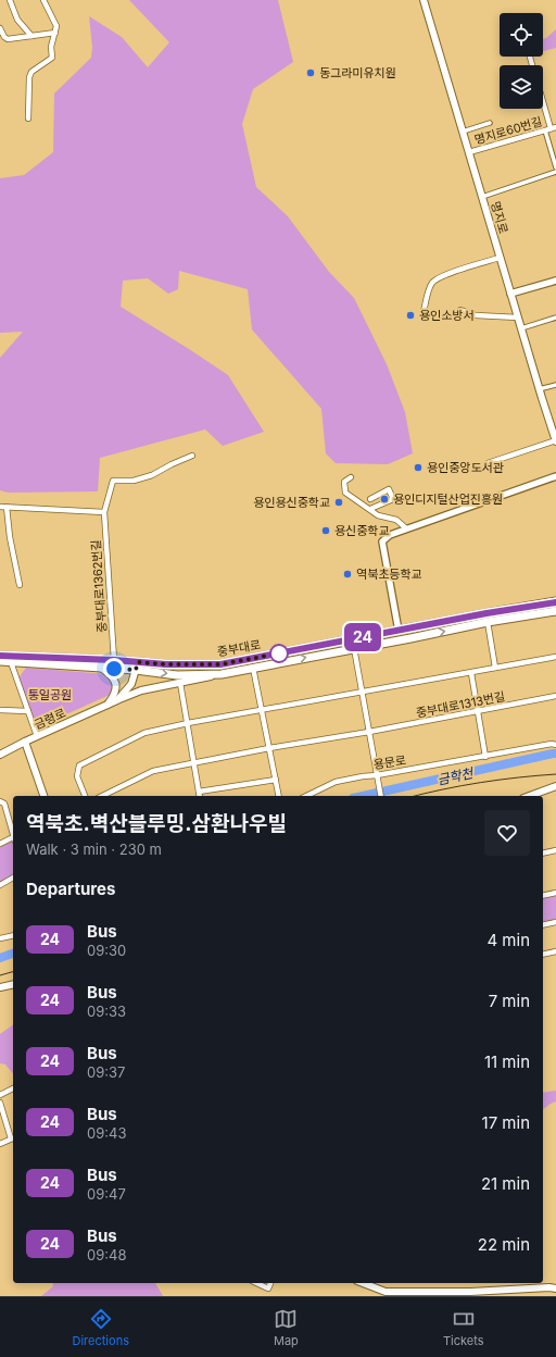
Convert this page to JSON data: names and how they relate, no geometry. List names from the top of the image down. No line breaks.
{"streets":{"main road":["명지로","중부대로","금령로"],"street":["명지로60번길","중부대로1362번길","중부대로1313번길","용문로"]},"crossings":[["명지로60번길","명지로"],["중부대로1362번길","중부대로"],["중부대로","금령로"]],"water":["금학천"],"parks":["통일공원"],"places":["동그라미유치원","용인소방서","용인중앙도서관","용인디지털산업진흥원","용인용신중학교","용신중학교","역북초등학교"],"lines":["bus line 24"],"page":{"on_map":"24","heading":[["역북초.벽산블루밍.삼환나우빌","Walk · 3 min · 230 m"],"Departures"],"list":[{"mark":"24","name":"Bus","note":"09:30","value":"4 min"},{"mark":"24","name":"Bus","note":"09:33","value":"7 min"},{"mark":"24","name":"Bus","note":"09:37","value":"11 min"},{"mark":"24","name":"Bus","note":"09:43","value":"17 min"},{"mark":"24","name":"Bus","note":"09:47","value":"21 min"},{"mark":"24","name":"Bus","note":"09:48","value":"22 min"}],"tabs":["Directions","Map","Tickets"]}}
